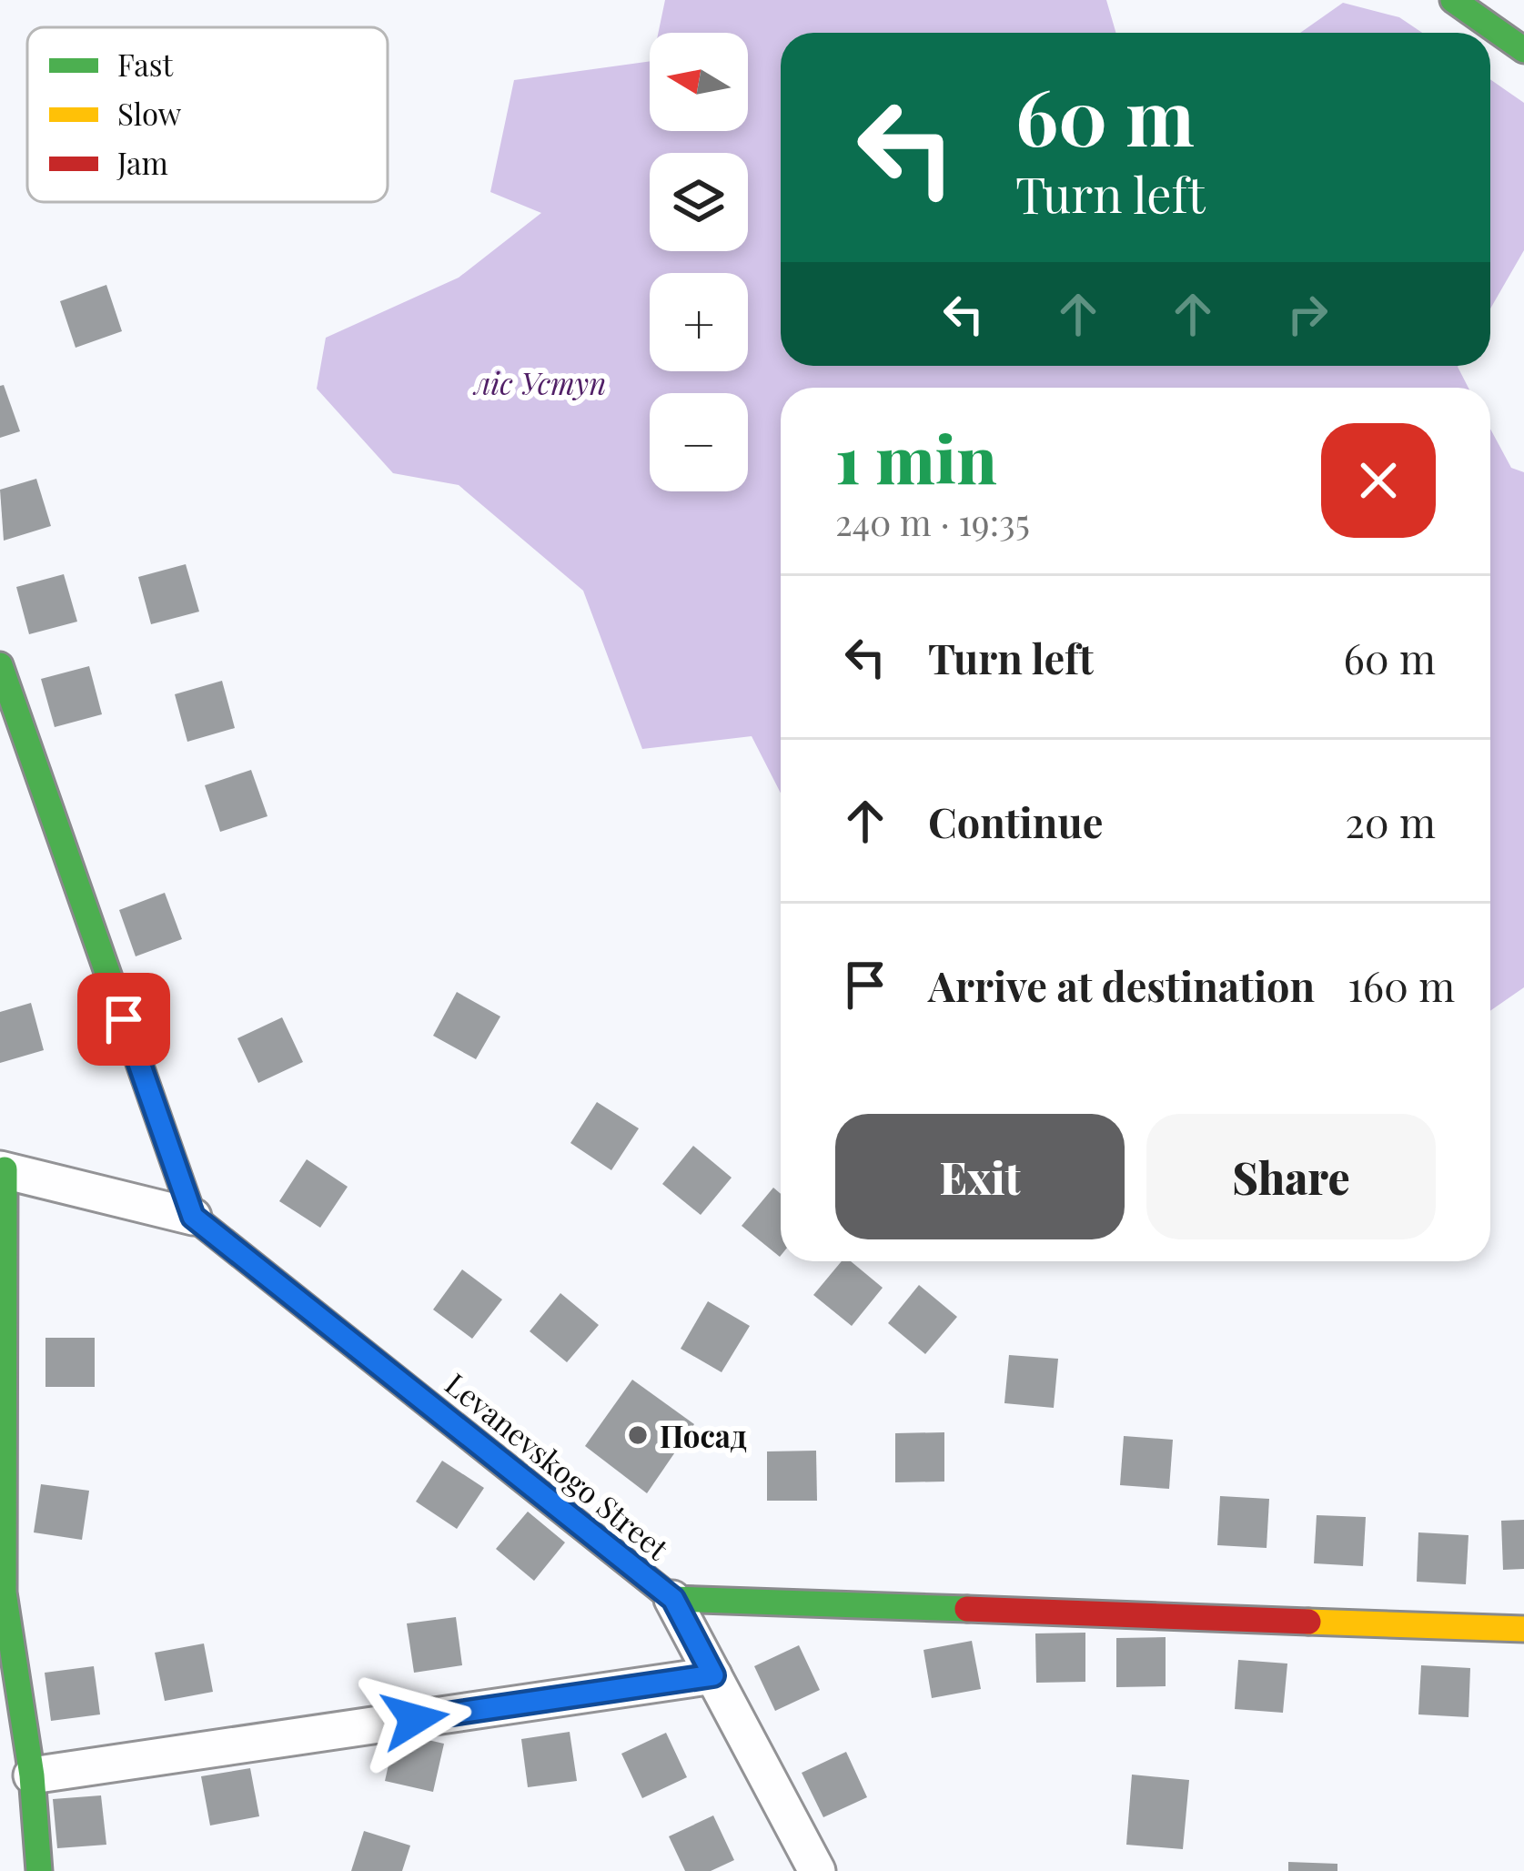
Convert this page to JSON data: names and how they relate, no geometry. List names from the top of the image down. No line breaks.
{"streets":{"street":["Levanevskogo Street"]},"parks":["ліс Уступ"],"places":["Посад"],"legend":["Fast","Slow","Jam"],"north":"left","page":{"map_buttons":["+","−"],"turn":["60 m","Turn left"],"heading":["1 min","240 m · 19:35"],"list":[{"name":"Turn left","value":"60 m"},{"name":"Continue","value":"20 m"},{"name":"Arrive at destination","value":"160 m"}],"buttons":["Exit","Share"]}}
